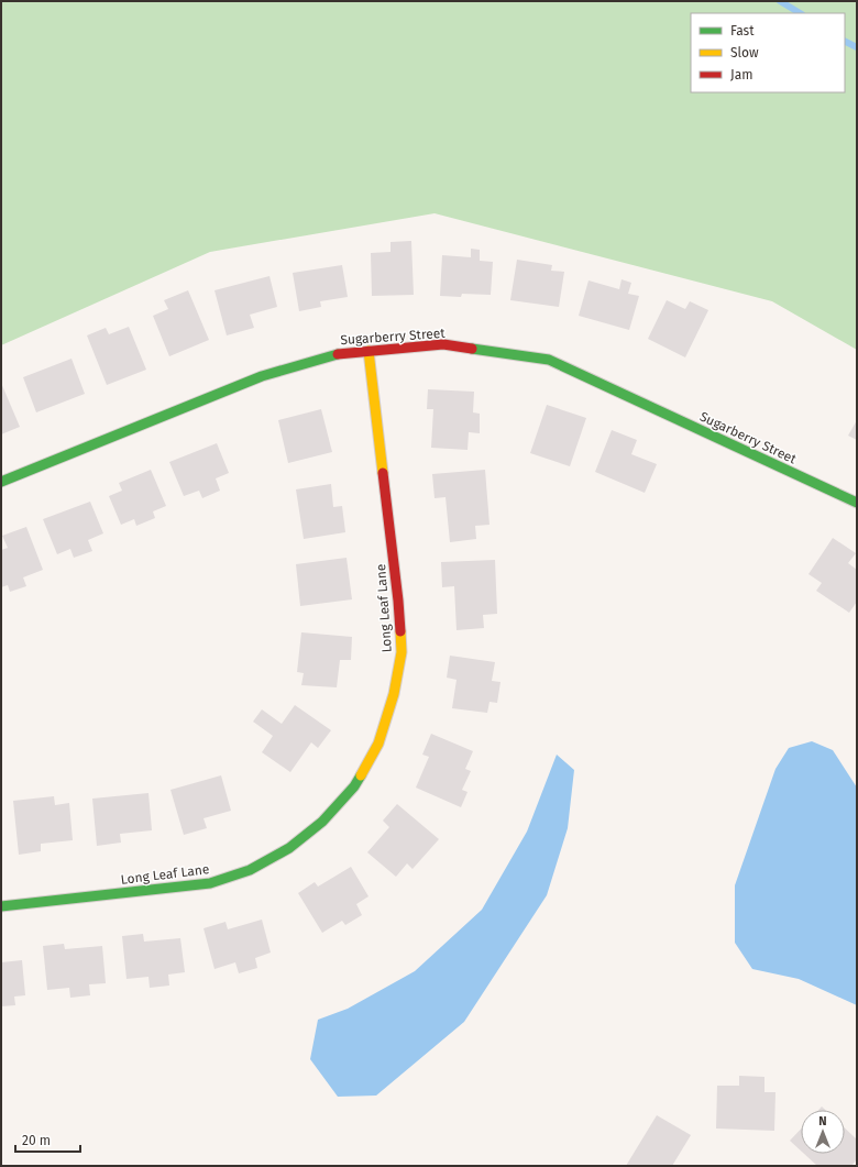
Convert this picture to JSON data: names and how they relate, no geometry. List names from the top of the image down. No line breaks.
{"streets":{"street":["Sugarberry Street","Long Leaf Lane"]},"crossings":[["Sugarberry Street","Long Leaf Lane"]],"legend":["Fast","Slow","Jam"],"scale_bar":"20 m","north":"top"}
